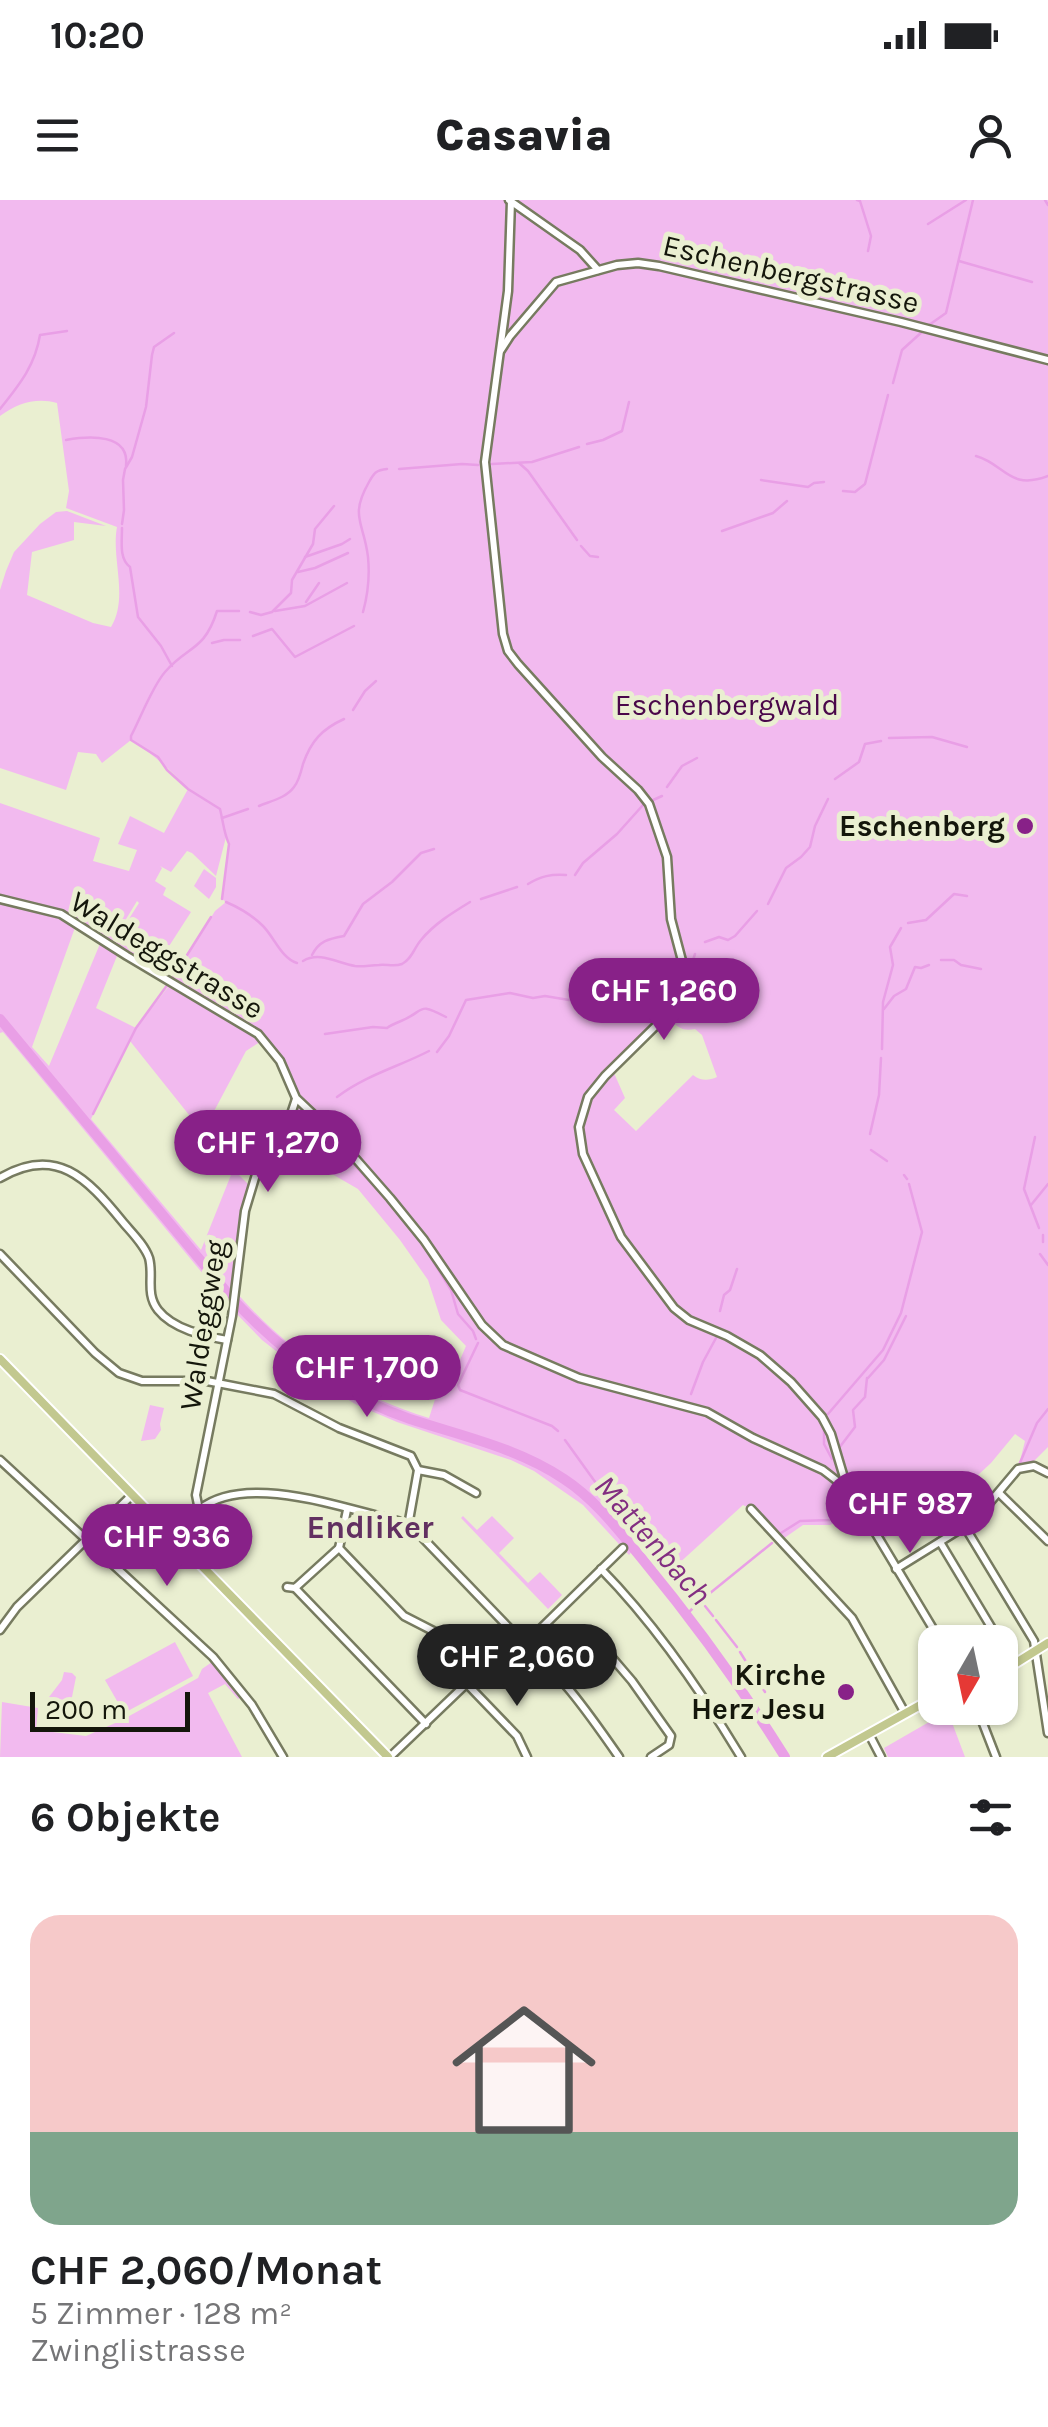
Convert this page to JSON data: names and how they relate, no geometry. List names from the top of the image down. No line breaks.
{"streets":{"street":["Eschenbergstrasse","Waldeggstrasse","Waldeggweg"]},"crossings":[["Eschenbergstrasse","Waldeggstrasse"],["Waldeggstrasse","Waldeggweg"]],"districts":["Endliker"],"water":["Mattenbach"],"parks":["Eschenbergwald"],"places":["Eschenberg","Kirche Herz Jesu"],"scale_bar":"200 m","north":"bottom","page":{"status":"10:20","header":"Casavia","price":["CHF 1,260","CHF 1,270","CHF 1,700","CHF 987","CHF 936","CHF 2,060"],"scale":"200 m","heading":"6 Objekte","list":[{"name":"CHF 2,060/Monat","note":"5 Zimmer · 128 m² · Zwinglistrasse"}]}}
